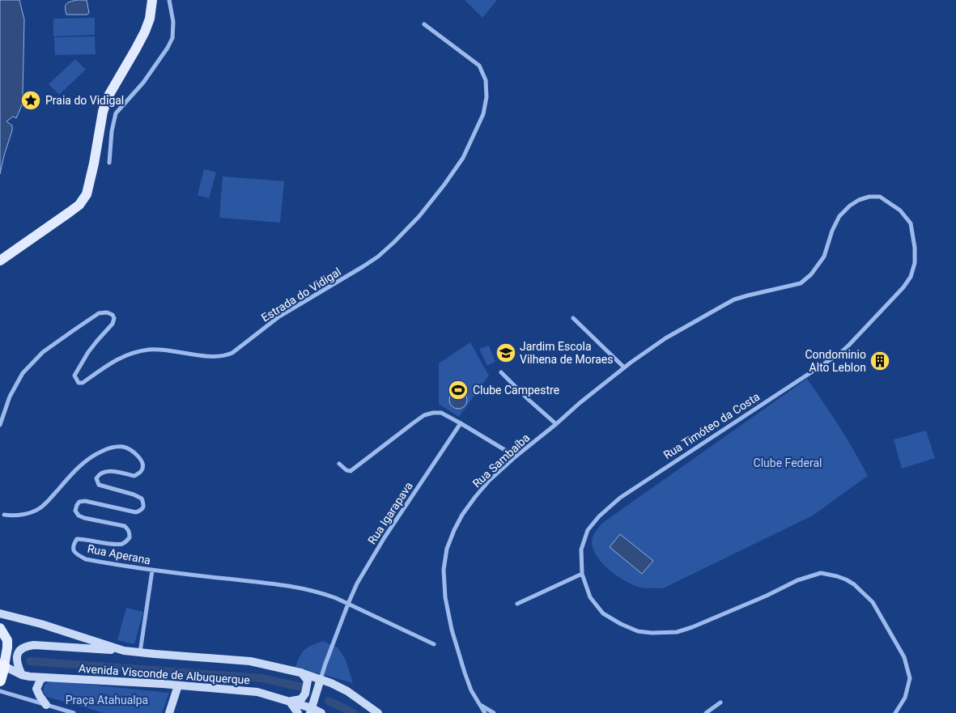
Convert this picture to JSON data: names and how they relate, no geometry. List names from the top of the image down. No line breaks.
{"streets":{"main road":["Avenida Visconde de Albuquerque"],"street":["Estrada do Vidigal","Rua Timóteo da Costa","Rua Sambaíba","Rua Igarapava","Rua Aperana"]},"crossings":[["Rua Timóteo da Costa","Rua Sambaíba"],["Rua Igarapava","Rua Aperana"],["Rua Igarapava","Avenida Visconde de Albuquerque"]],"parks":["Clube Federal","Praça Atahualpa"],"places":{"place":["Praia do Vidigal"],"school or university":["Jardim Escola Vilhena de Moraes"],"building":["Condominio Alto Leblon"],"sports":["Clube Campestre"]}}
